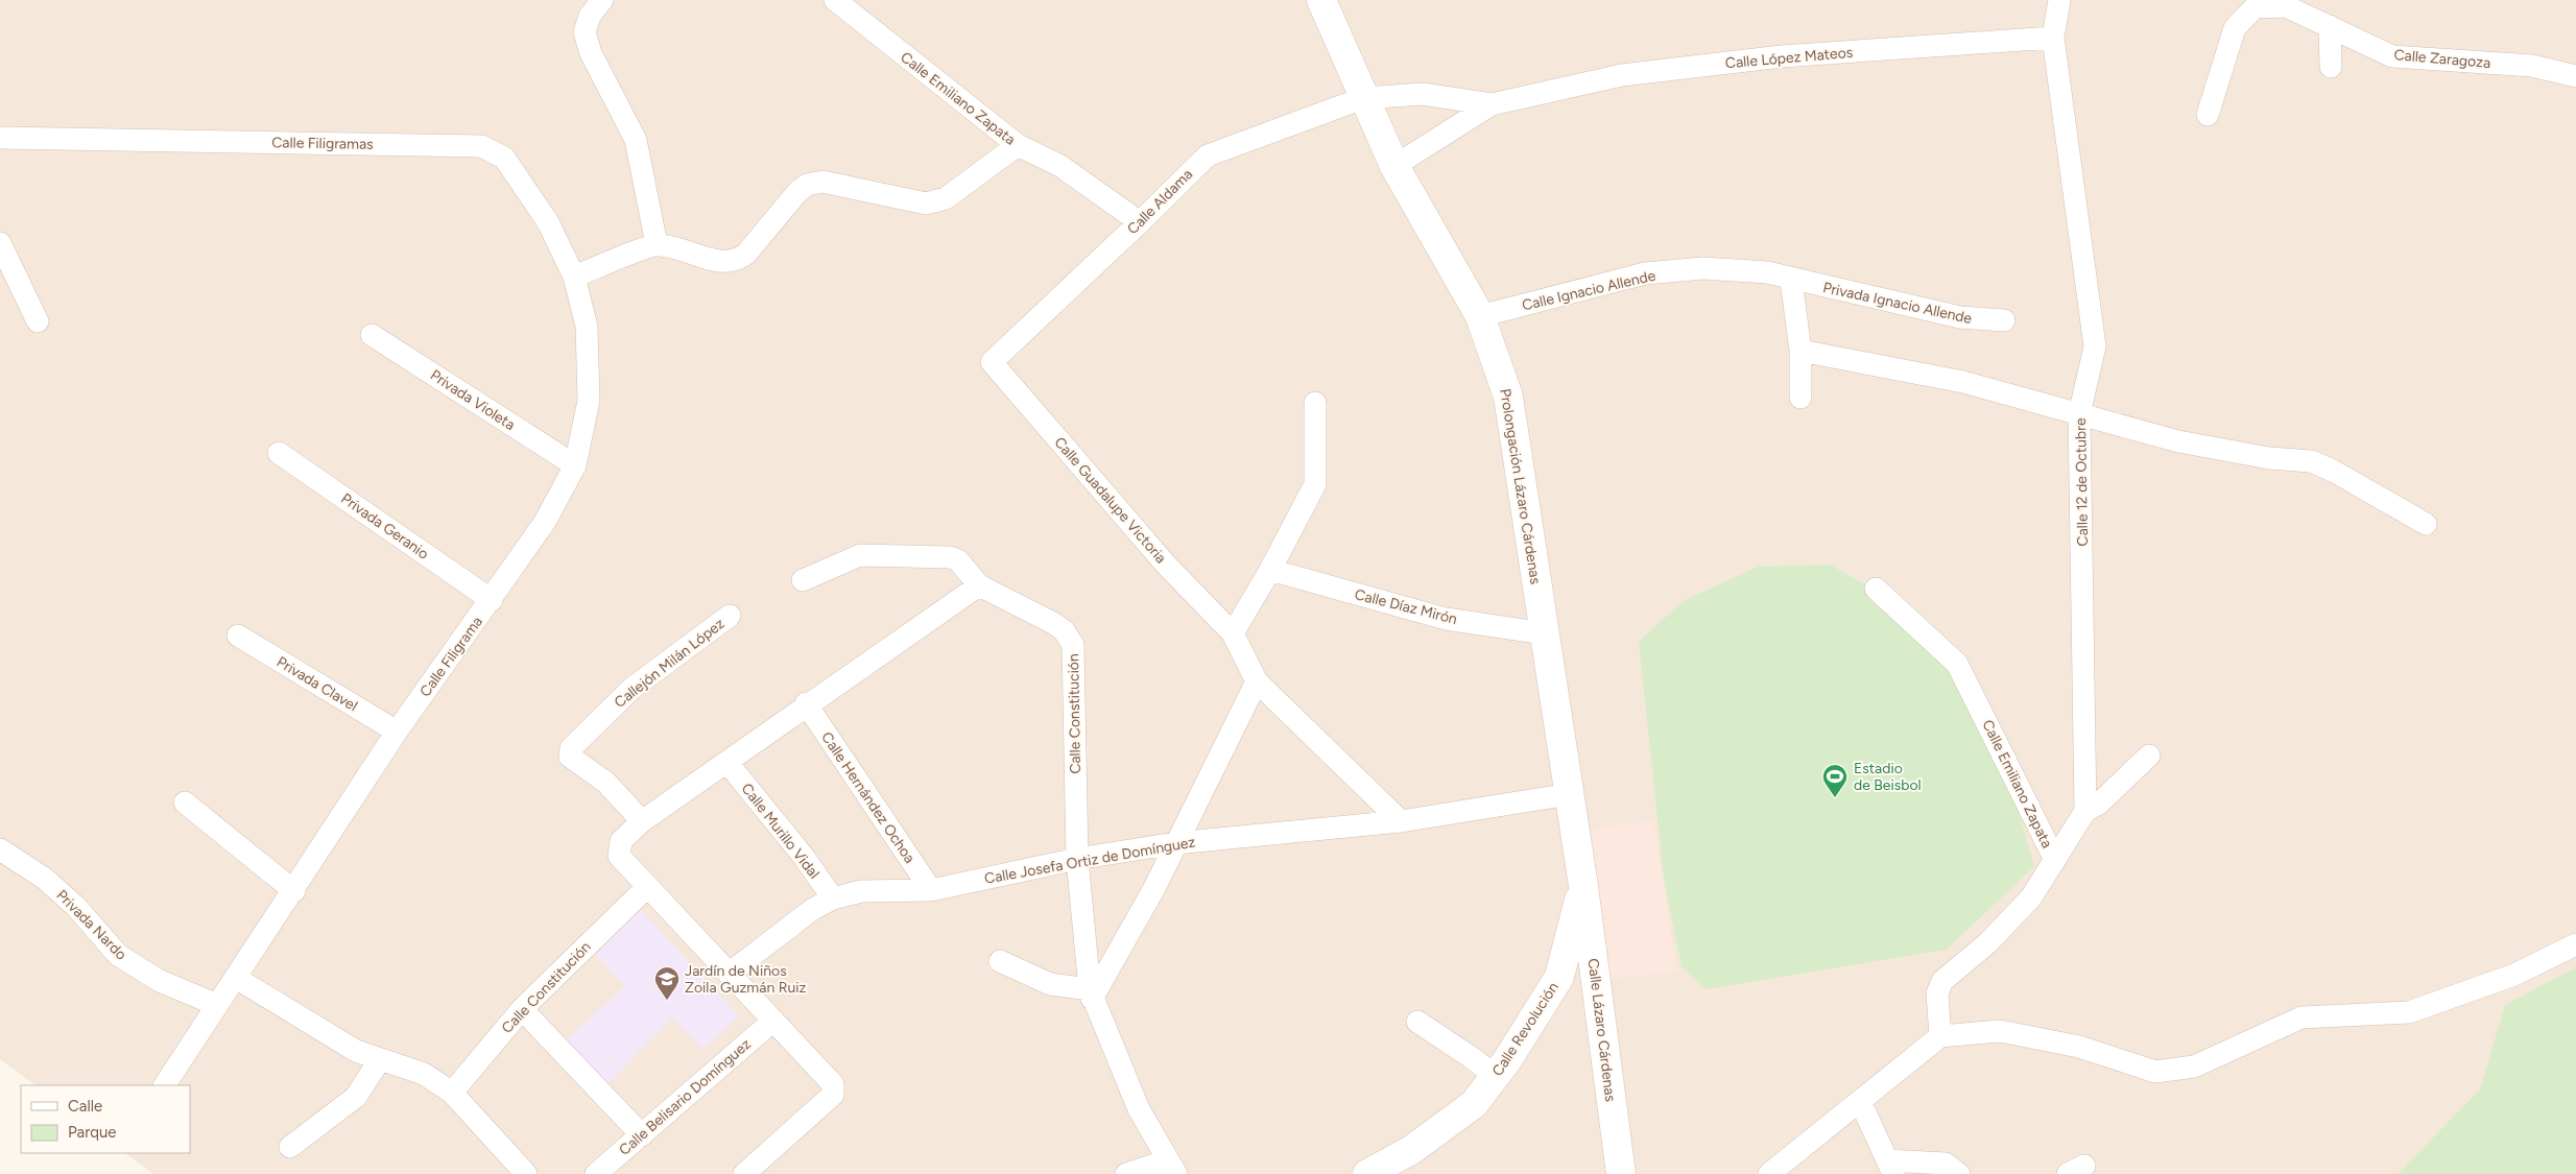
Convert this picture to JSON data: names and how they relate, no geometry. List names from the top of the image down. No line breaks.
{"streets":{"main road":["Prolongación Lázaro Cárdenas","Calle Revolución","Calle Lázaro Cárdenas"],"street":["Calle López Mateos","Calle Zaragoza","Calle Emiliano Zapata","Calle Filigramas","Calle Aldama","Calle Ignacio Allende","Privada Ignacio Allende","Privada Violeta","Calle 12 de Octubre","Calle Guadalupe Victoria","Privada Geranio","Calle Díaz Mirón","Calle Filigrama","Callejón Milán López","Privada Clavel","Calle Constitución","Calle Hernández Ochoa","Calle Murillo Vidal","Calle Josefa Ortiz de Domínguez","Privada Nardo","Calle Belisario Domínguez"]},"crossings":[["Calle López Mateos","Calle Aldama"],["Calle López Mateos","Calle 12 de Octubre"],["Calle López Mateos","Prolongación Lázaro Cárdenas"],["Calle Emiliano Zapata","Calle Aldama"],["Calle Filigramas","Calle Filigrama"],["Calle Aldama","Prolongación Lázaro Cárdenas"],["Calle Aldama","Calle Guadalupe Victoria"],["Calle Ignacio Allende","Privada Ignacio Allende"],["Calle Ignacio Allende","Prolongación Lázaro Cárdenas"],["Privada Violeta","Calle Filigrama"],["Prolongación Lázaro Cárdenas","Calle Díaz Mirón"],["Prolongación Lázaro Cárdenas","Calle Josefa Ortiz de Domínguez"],["Prolongación Lázaro Cárdenas","Calle Revolución"],["Prolongación Lázaro Cárdenas","Calle Lázaro Cárdenas"],["Privada Geranio","Calle Filigrama"],["Calle Filigrama","Privada Clavel"],["Calle Filigrama","Privada Nardo"],["Calle Constitución","Calle Josefa Ortiz de Domínguez"],["Calle Hernández Ochoa","Calle Josefa Ortiz de Domínguez"],["Calle Murillo Vidal","Calle Josefa Ortiz de Domínguez"],["Calle Revolución","Calle Lázaro Cárdenas"]],"places":{"sports":["Estadio de Beisbol"],"school or university":["Jardín de Niños Zoila Guzmán Ruiz"]},"legend":["Calle","Parque"]}
